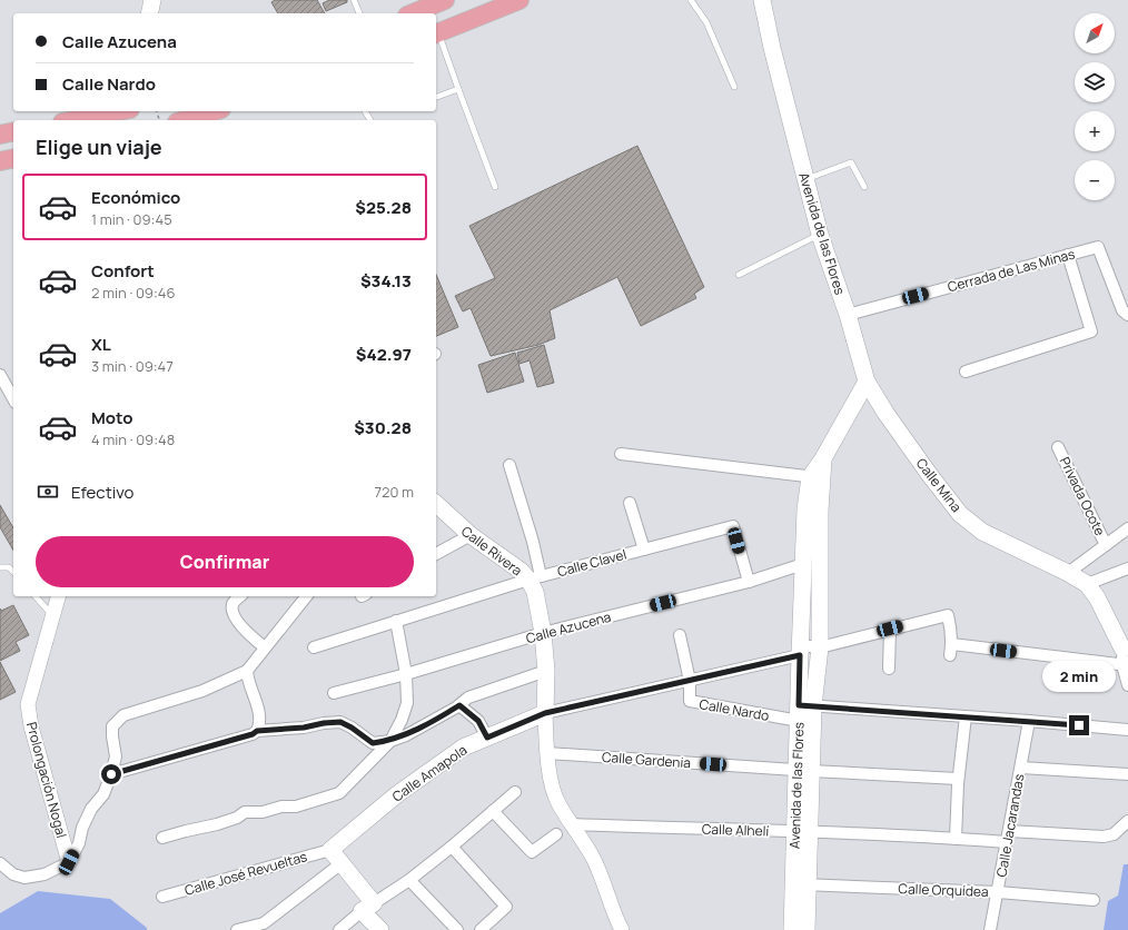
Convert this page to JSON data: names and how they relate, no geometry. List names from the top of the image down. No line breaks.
{"streets":{"main road":["Avenida de las Flores","Calle Mina","Calle Rivera","Calle Amapola"],"street":["Cerrada de Las Minas","Privada Ocote","Calle Clavel","Calle Azucena","Calle Nardo","Calle Gardenia","Prolongación Nogal","Calle Jacarandas","Calle Alhelí","Calle José Revueltas","Calle Orquídea"]},"crossings":[["Avenida de las Flores","Cerrada de Las Minas"],["Avenida de las Flores","Calle Mina"],["Avenida de las Flores","Calle Azucena"],["Avenida de las Flores","Calle Nardo"],["Avenida de las Flores","Calle Gardenia"],["Avenida de las Flores","Calle Amapola"],["Avenida de las Flores","Calle Alhelí"],["Avenida de las Flores","Calle Orquídea"],["Calle Rivera","Calle Clavel"],["Calle Rivera","Calle Azucena"],["Calle Rivera","Calle Amapola"],["Calle Clavel","Calle Azucena"],["Calle Nardo","Calle Amapola"],["Calle Nardo","Calle Jacarandas"],["Calle Amapola","Calle José Revueltas"],["Calle Jacarandas","Calle Alhelí"],["Calle Jacarandas","Calle Orquídea"]],"north":"top right","page":{"map_buttons":["+","−"],"banner":["Calle Azucena","Calle Nardo"],"heading":"Elige un viaje","list":[{"name":"Económico","note":"1 min · 09:45","value":"$25.28"},{"name":"Confort","note":"2 min · 09:46","value":"$34.13"},{"name":"XL","note":"3 min · 09:47","value":"$42.97"},{"name":"Moto","note":"4 min · 09:48","value":"$30.28"}],"pay":["Efectivo","720 m"],"buttons":"Confirmar","bubble":"2 min"}}
